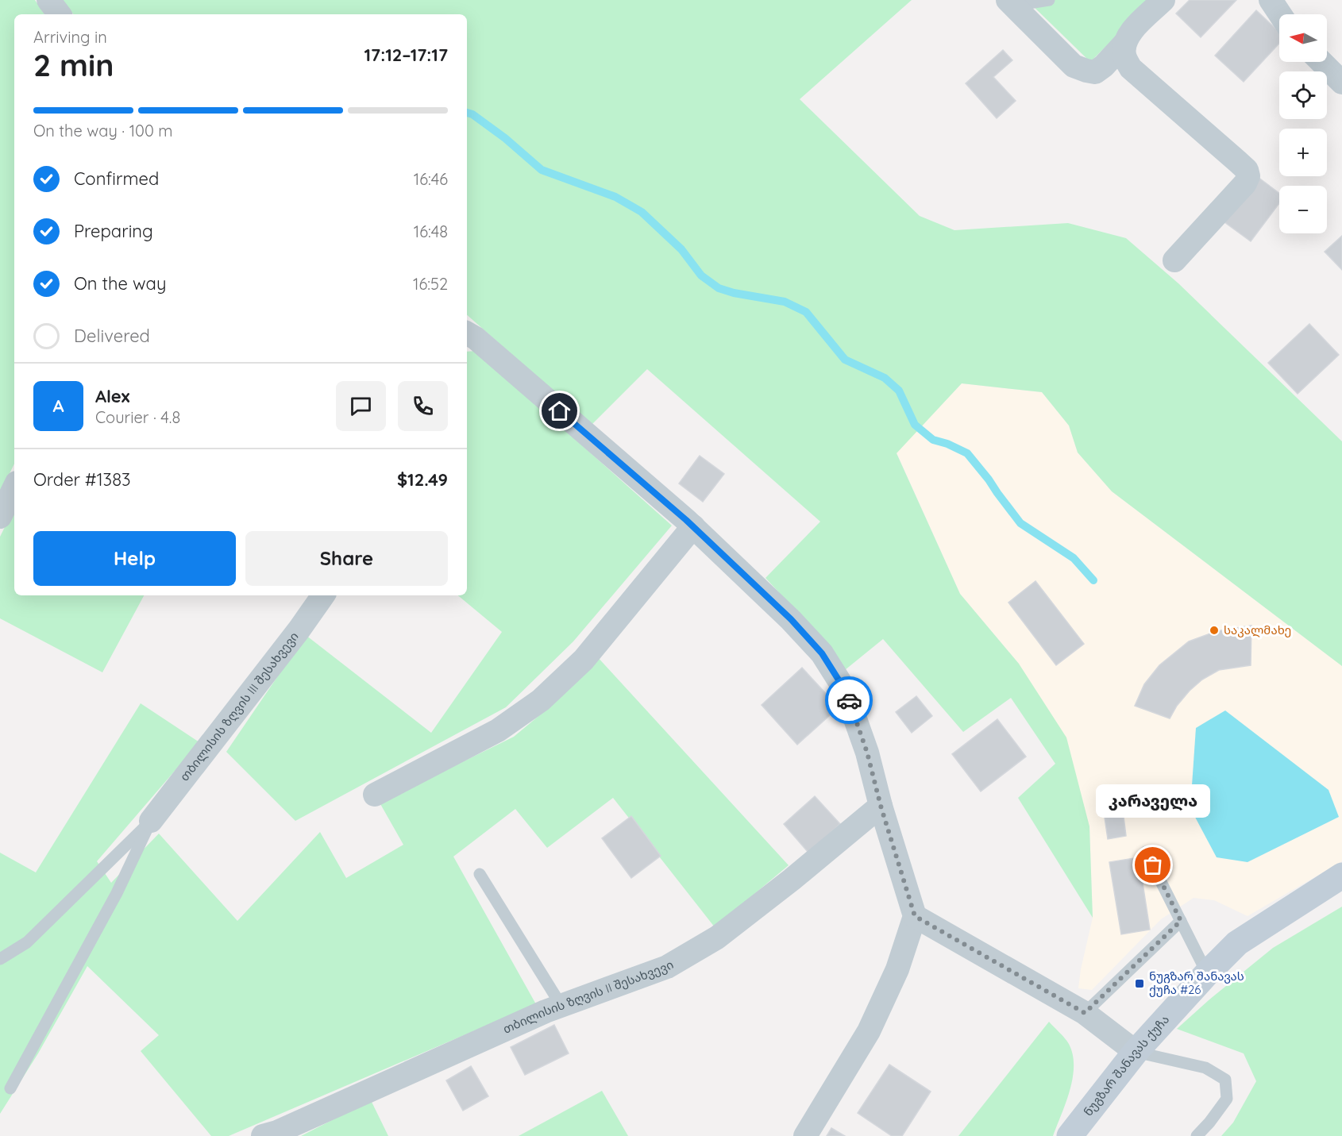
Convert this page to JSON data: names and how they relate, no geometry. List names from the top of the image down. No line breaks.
{"streets":{"main road":["ნუგზარ შანავას ქუჩა"],"street":["თბილისის ზღვის III შესახვევი","თბილისის ზღვის II შესახვევი"]},"places":{"other":["საკალმახე","კარაველა"],"transit":["ნუგზარ შანავას ქუჩა #26"]},"north":"left","page":{"map_buttons":["+","−"],"heading":["2 min","Arriving in","17:12–17:17"],"panel":["Alex","Courier · 4.8","Order #1383","$12.49"],"bar":"On the way · 100 m","list":[["Confirmed","16:46"],["Preparing","16:48"],["On the way","16:52"],"Delivered"],"round":"A","buttons":["Help","Share"],"bubble":"კარაველა"}}
